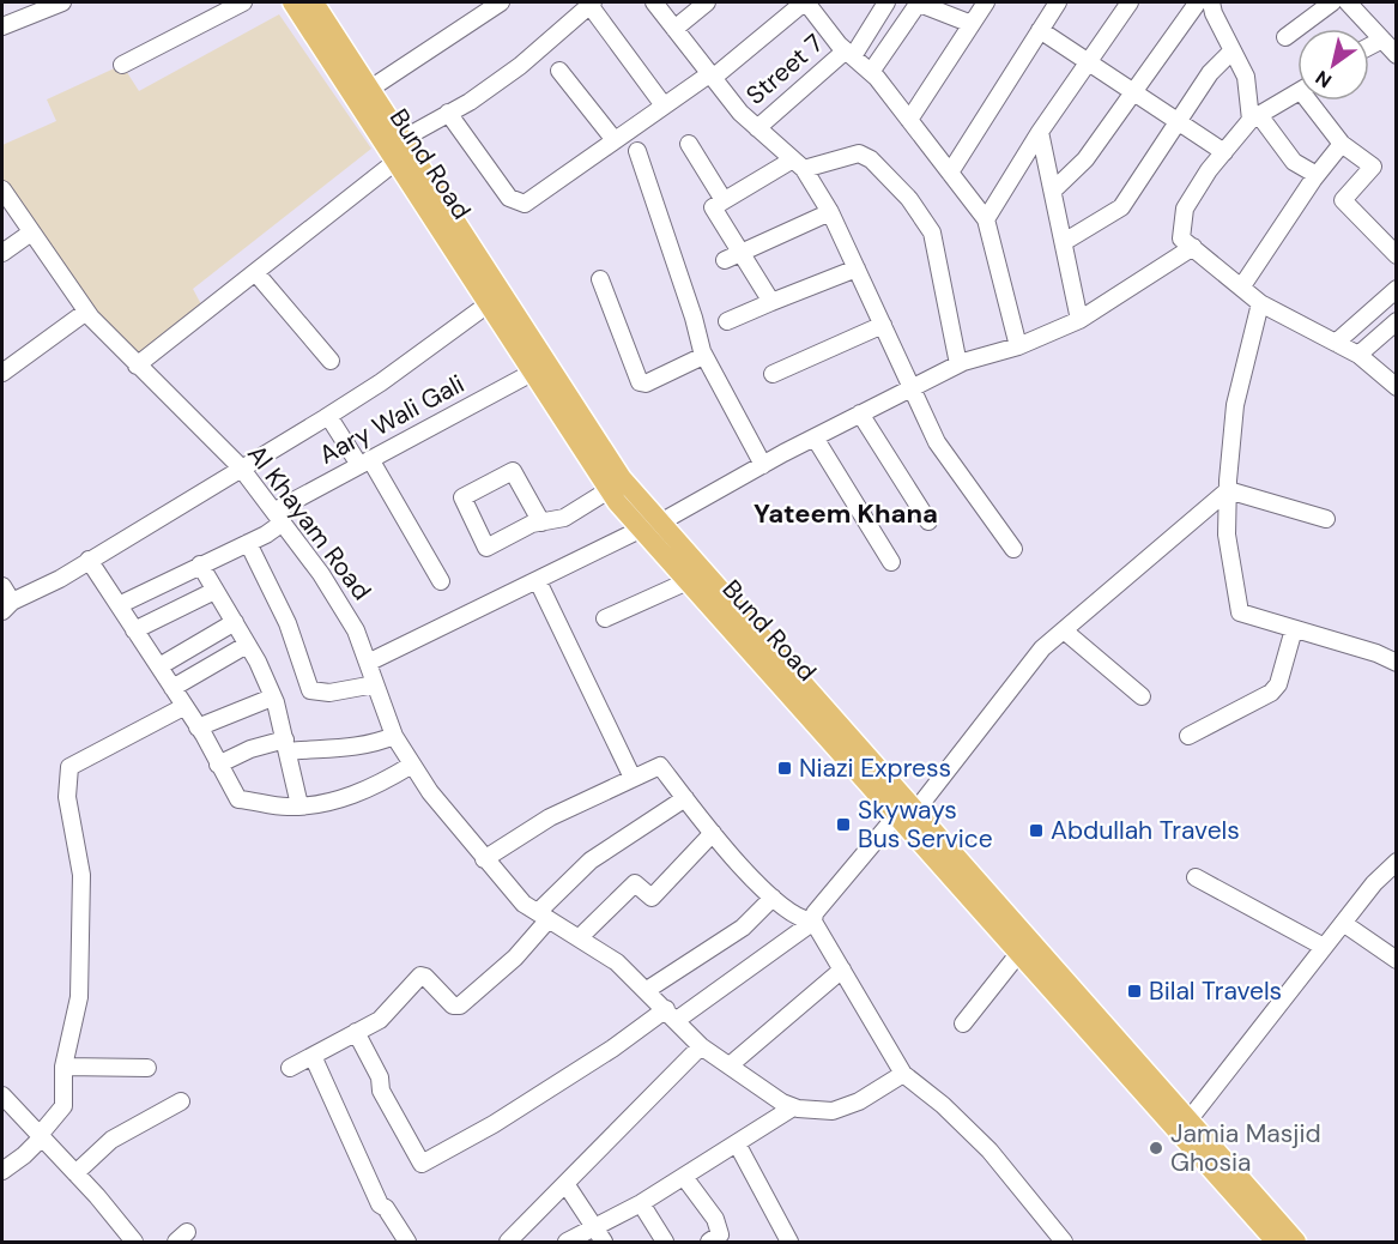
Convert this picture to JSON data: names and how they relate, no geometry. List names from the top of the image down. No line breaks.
{"streets":{"main road":["Bund Road"],"street":["Street 7","Aary Wali Gali","Al Khayam Road"]},"crossings":[["Bund Road","Aary Wali Gali"],["Aary Wali Gali","Al Khayam Road"]],"districts":["Yateem Khana"],"places":{"transit":["Niazi Express","Skyways Bus Service","Abdullah Travels","Bilal Travels"],"other":["Jamia Masjid Ghosia"]},"north":"bottom left"}
